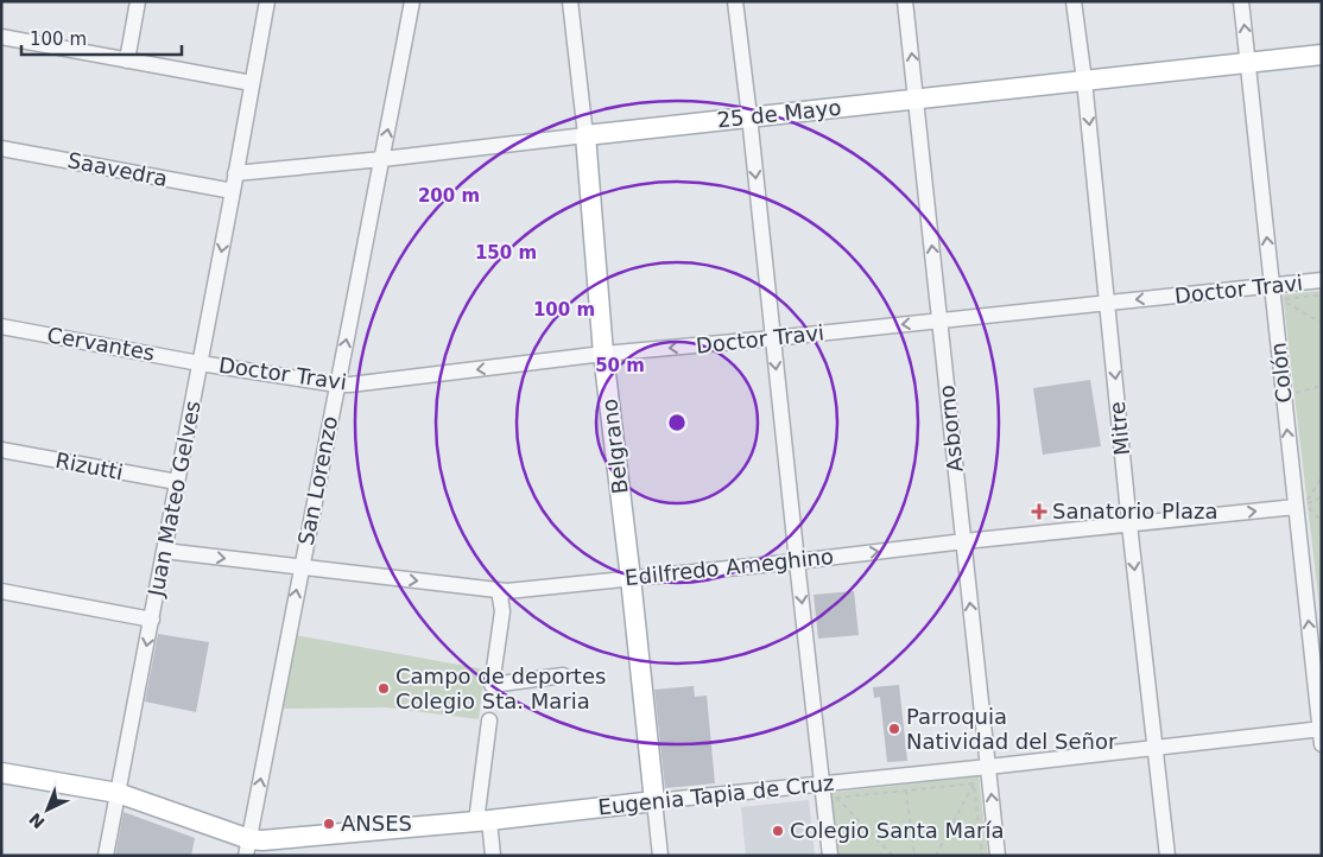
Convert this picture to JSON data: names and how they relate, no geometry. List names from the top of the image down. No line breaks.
{"streets":{"main road":["25 de Mayo","Belgrano","Eugenia Tapia de Cruz"],"street":["Saavedra","Doctor Travi","Cervantes","Colón","Asborno","Mitre","Rizutti","San Lorenzo","Juan Mateo Gelves","Edilfredo Ameghino"]},"crossings":[["25 de Mayo","Colón"],["25 de Mayo","Asborno"],["25 de Mayo","Mitre"],["25 de Mayo","Belgrano"],["25 de Mayo","San Lorenzo"],["25 de Mayo","Juan Mateo Gelves"],["Saavedra","Juan Mateo Gelves"],["Doctor Travi","Cervantes"],["Doctor Travi","Colón"],["Doctor Travi","Asborno"],["Doctor Travi","Mitre"],["Doctor Travi","Belgrano"],["Doctor Travi","San Lorenzo"],["Doctor Travi","Juan Mateo Gelves"],["Cervantes","Juan Mateo Gelves"],["Colón","Edilfredo Ameghino"],["Colón","Eugenia Tapia de Cruz"],["Asborno","Edilfredo Ameghino"],["Asborno","Eugenia Tapia de Cruz"],["Mitre","Edilfredo Ameghino"],["Mitre","Eugenia Tapia de Cruz"],["Belgrano","Edilfredo Ameghino"],["Belgrano","Eugenia Tapia de Cruz"],["Rizutti","Juan Mateo Gelves"],["San Lorenzo","Edilfredo Ameghino"],["San Lorenzo","Eugenia Tapia de Cruz"],["Juan Mateo Gelves","Edilfredo Ameghino"],["Juan Mateo Gelves","Eugenia Tapia de Cruz"]],"one_way":["Doctor Travi","Colón","Asborno","Mitre","San Lorenzo","Juan Mateo Gelves","Edilfredo Ameghino"],"places":{"health":["Sanatorio Plaza"],"other":["Campo de deportes Colegio Sta. Maria","Parroquia Natividad del Señor","ANSES","Colegio Santa María"]},"scale_bar":"100 m","north":"bottom left","rings":["200 m","150 m","100 m","50 m"]}
